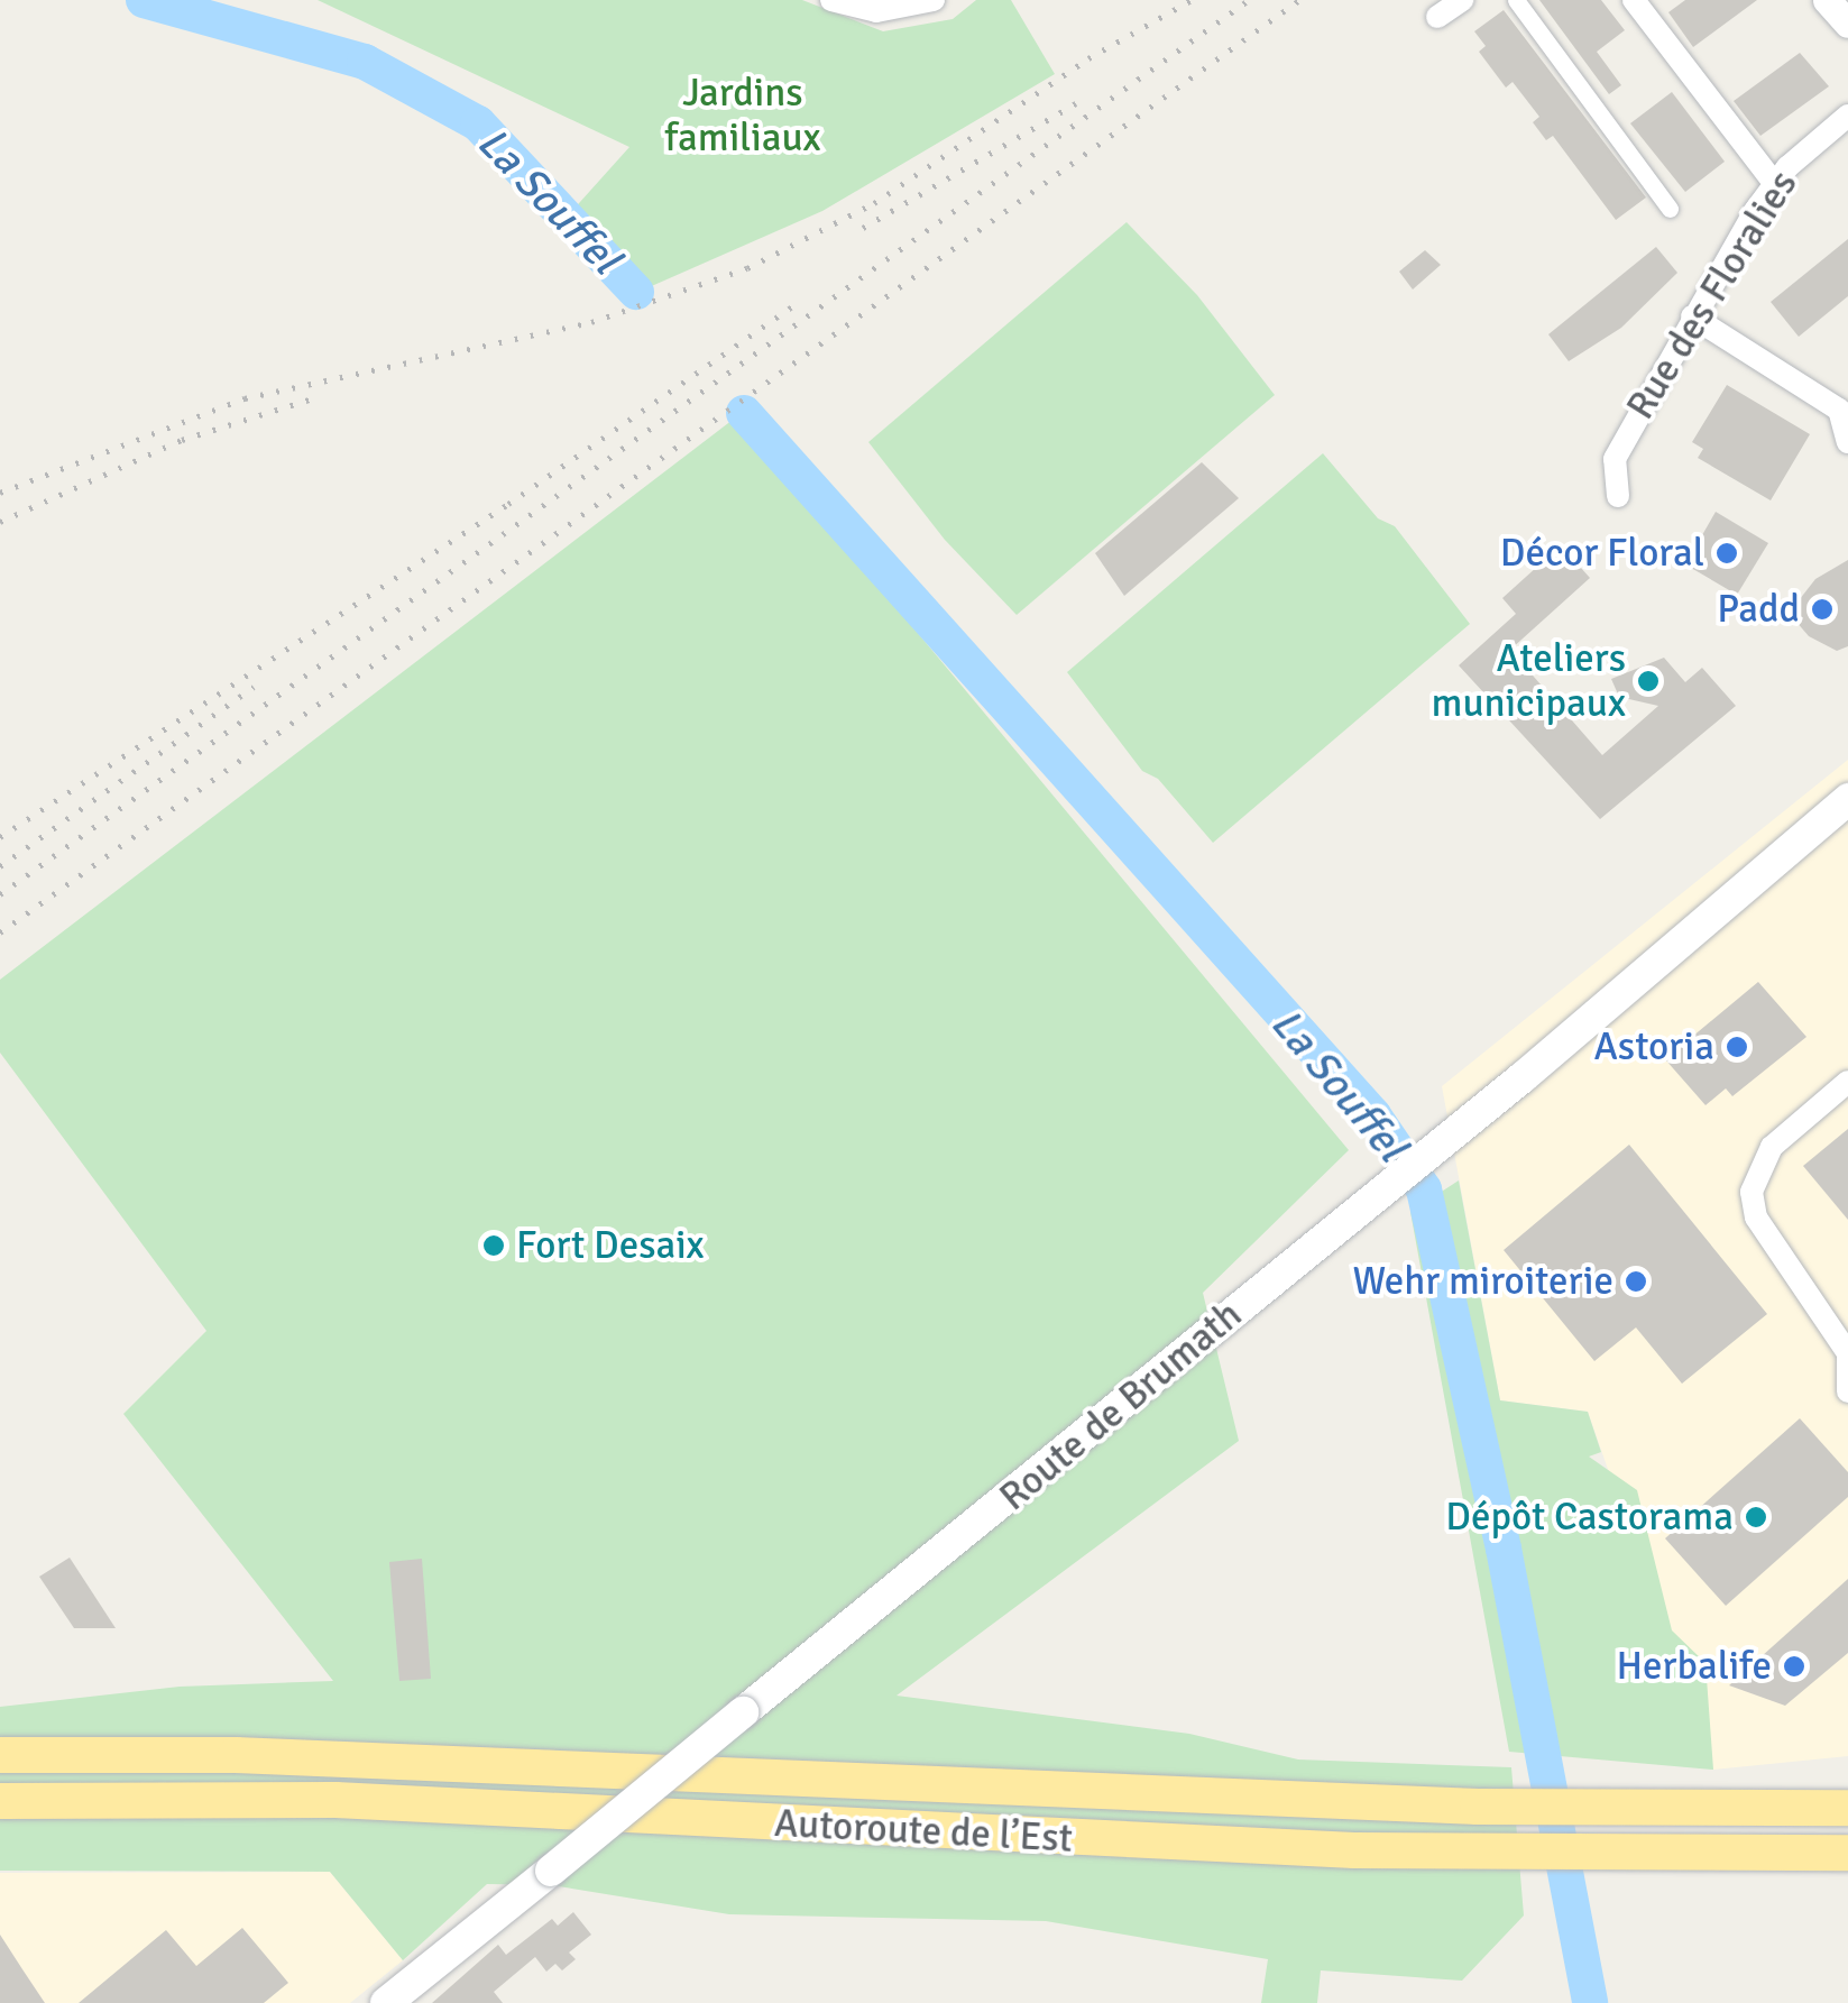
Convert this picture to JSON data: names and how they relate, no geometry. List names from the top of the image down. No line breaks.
{"streets":{"highway":["Autoroute de l’Est"],"main road":["Route de Brumath"],"street":["Rue des Floralies"]},"water":["La Souffel"],"parks":["Jardins familiaux"],"places":["Décor Floral","Padd","Ateliers municipaux","Astoria","Fort Desaix","Wehr miroiterie","Dépôt Castorama","Herbalife"]}
